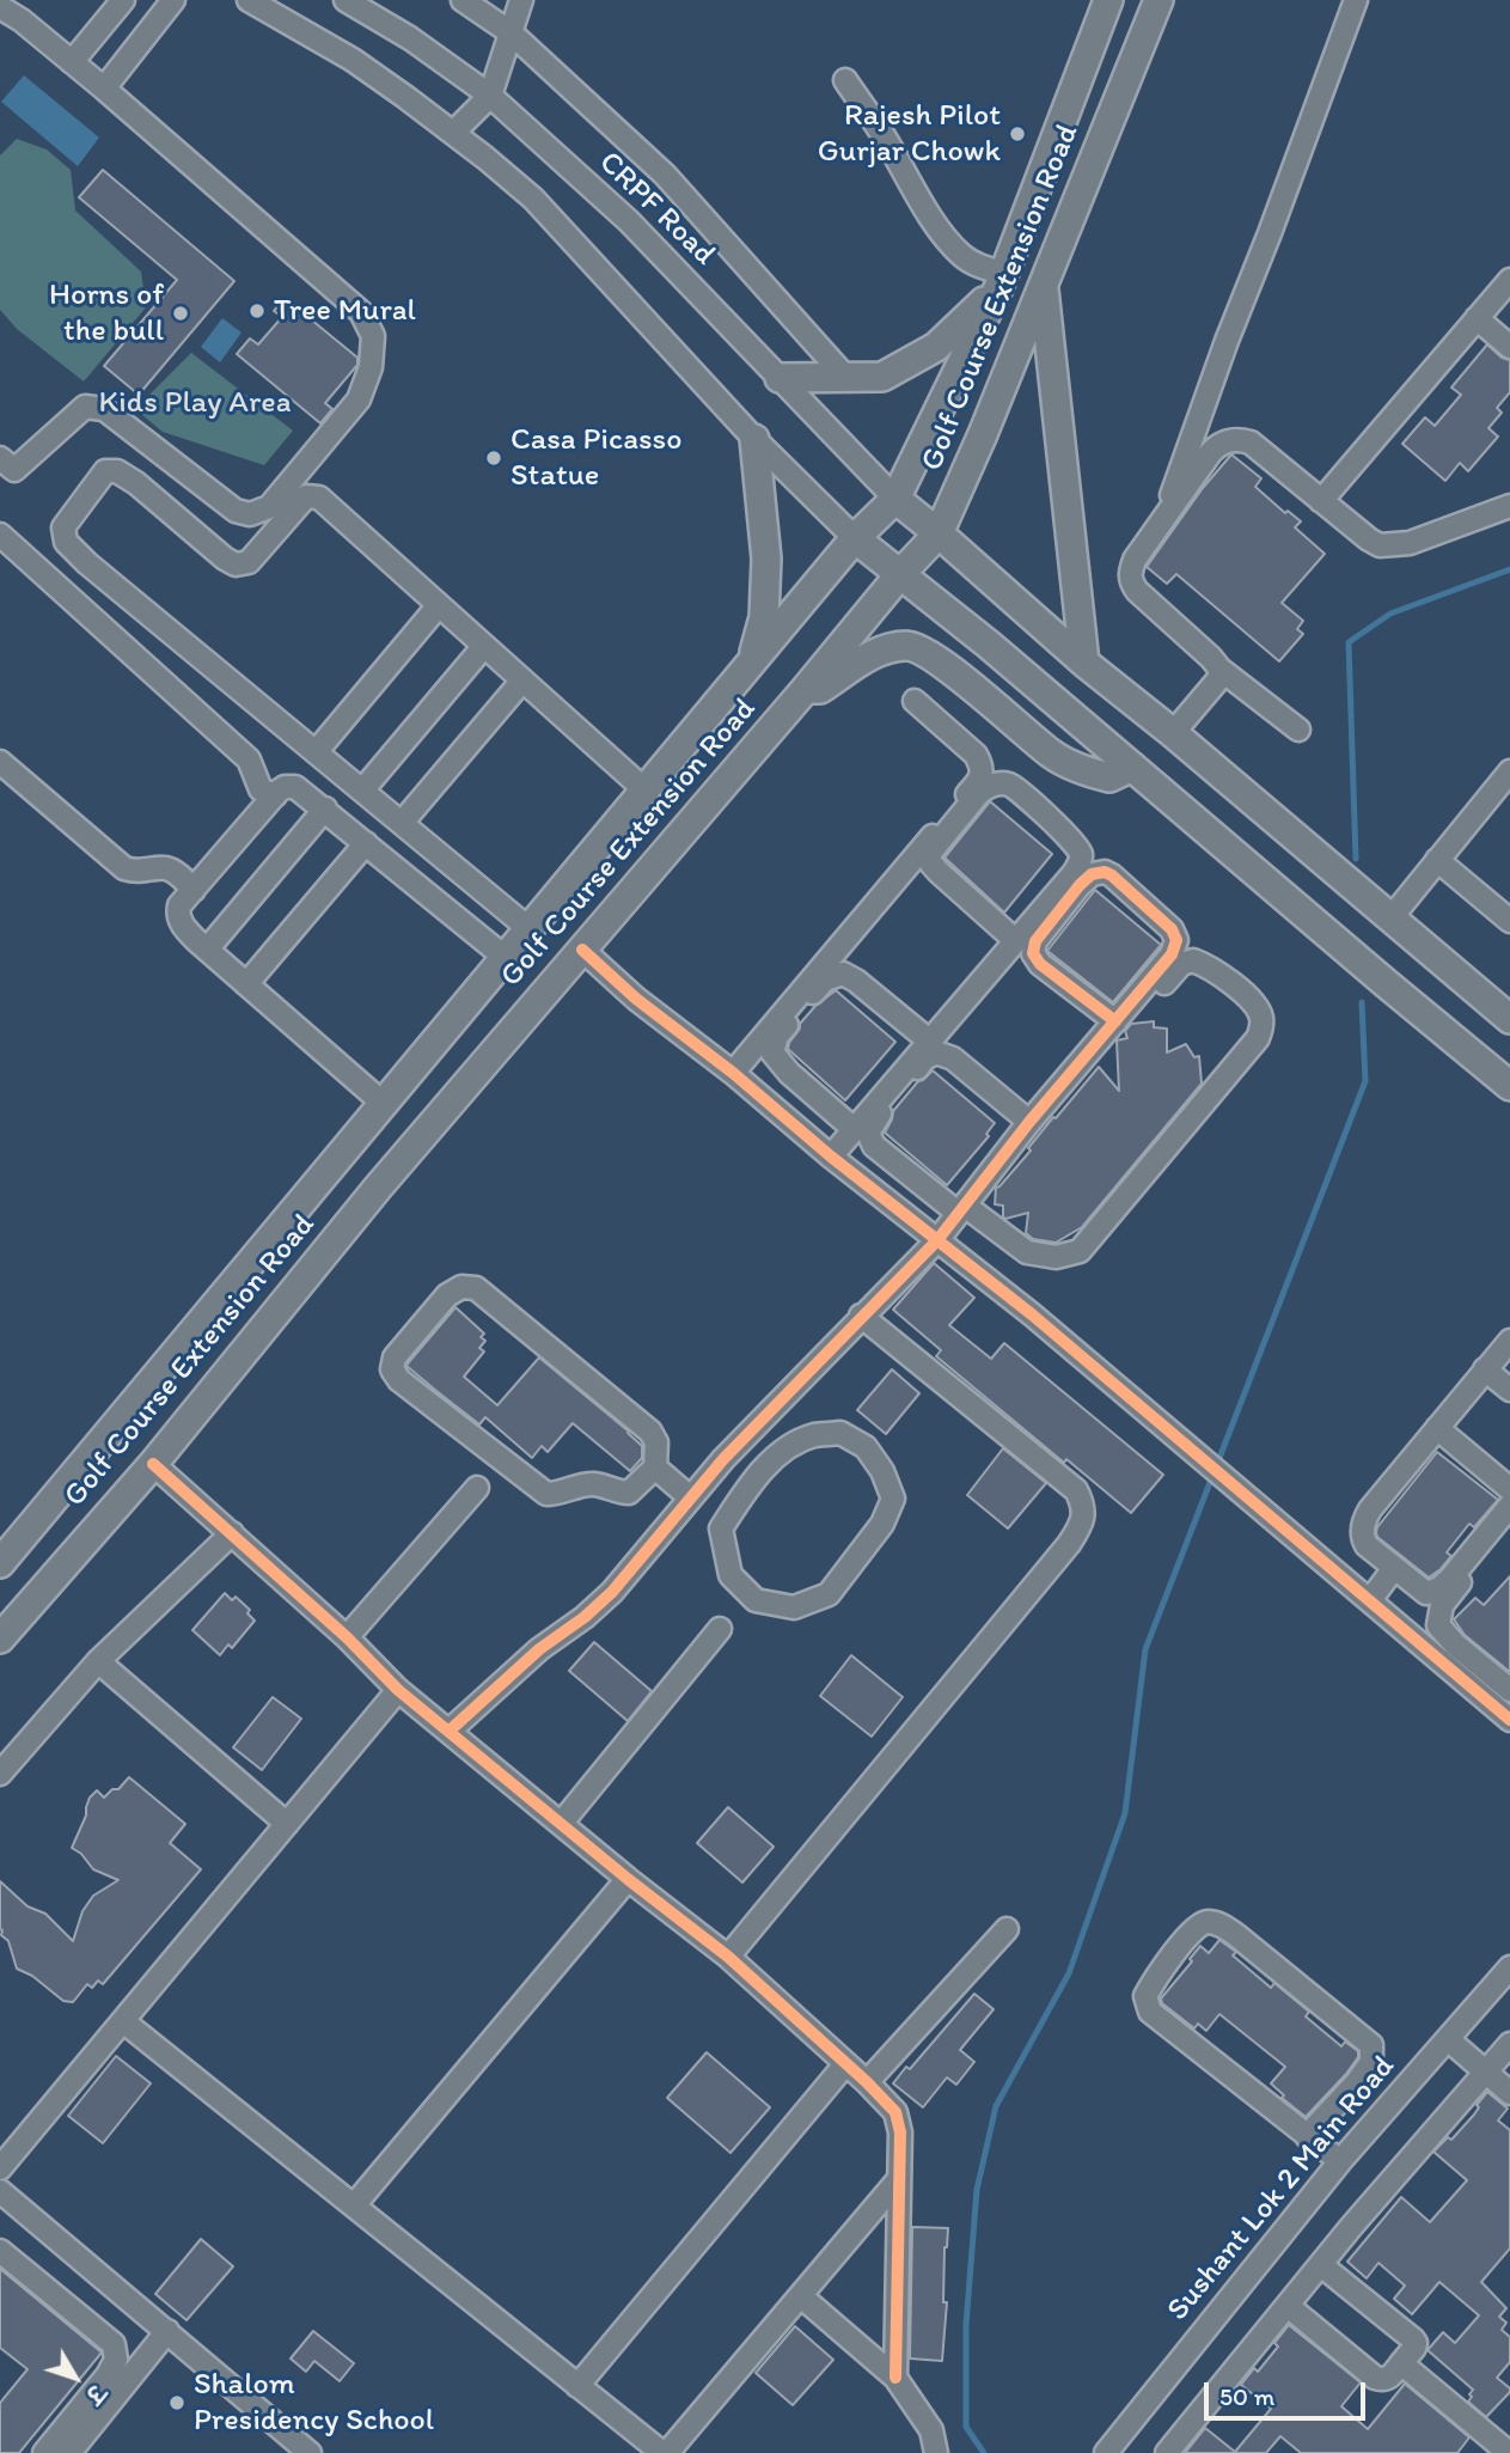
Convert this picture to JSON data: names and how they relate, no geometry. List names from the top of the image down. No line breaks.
{"streets":{"main road":["Golf Course Extension Road"],"street":["CRPF Road","Sushant Lok 2 Main Road"]},"crossings":[["CRPF Road","Golf Course Extension Road"]],"parks":["Kids Play Area"],"places":["Rajesh Pilot Gurjar Chowk","Tree Mural","Horns of the bull","Casa Picasso Statue","Shalom Presidency School"],"scale_bar":"50 m","north":"bottom right"}
